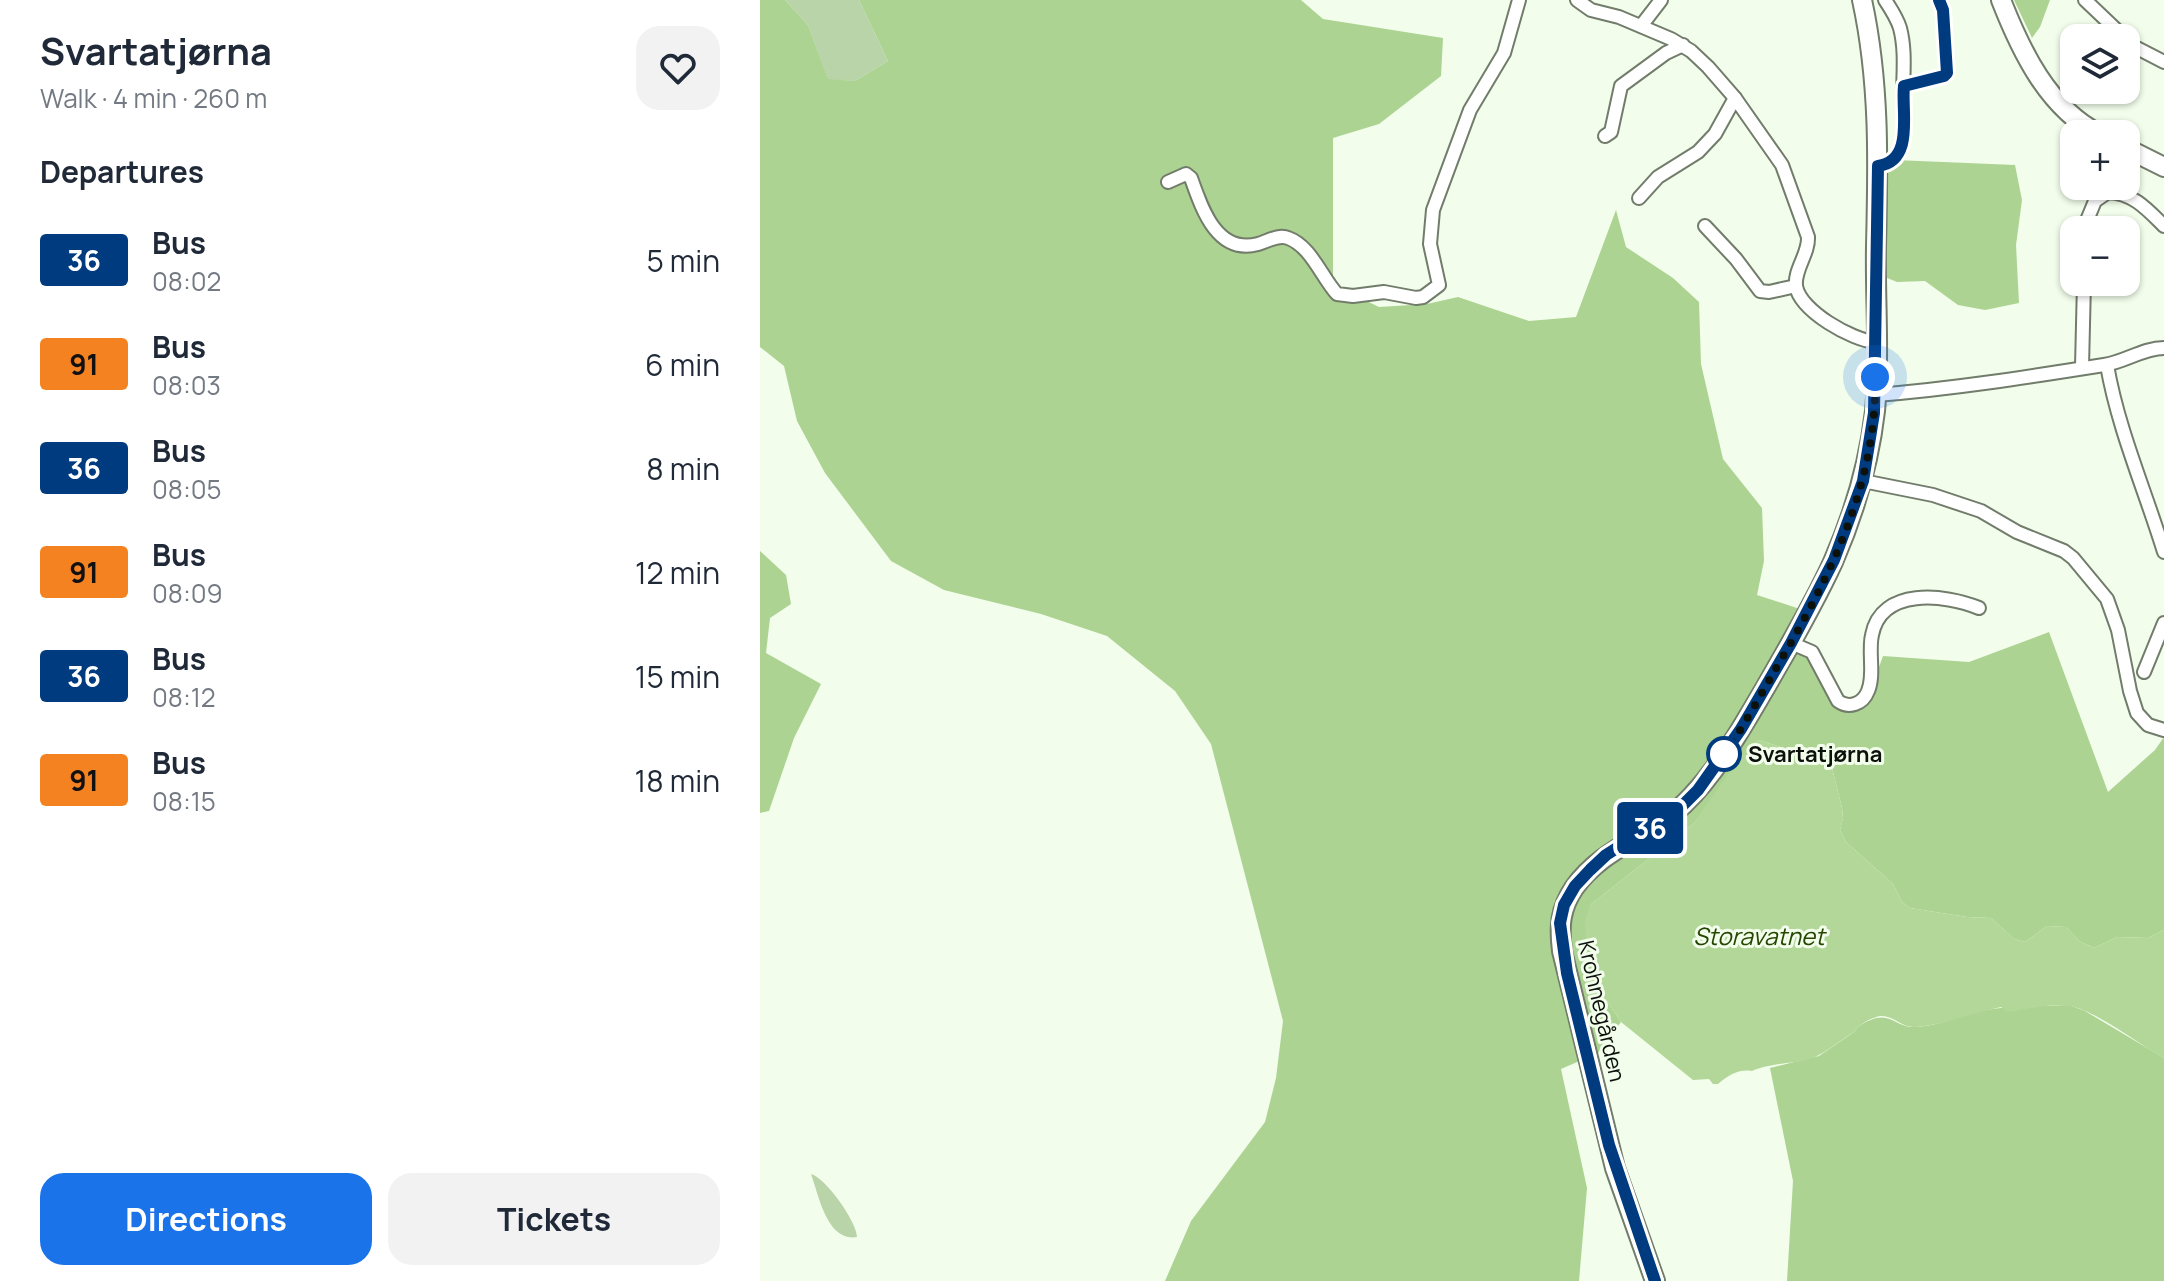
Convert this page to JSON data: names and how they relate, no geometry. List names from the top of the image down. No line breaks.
{"streets":{"main road":["Krohnegården"]},"water":["Storavatnet"],"places":["Svartatjørna"],"lines":["bus line 36"],"page":{"heading":[["Svartatjørna","Walk · 4 min · 260 m"],"Departures"],"on_map":"36","map_buttons":["+","−"],"list":[{"mark":"36","name":"Bus","note":"08:02","value":"5 min"},{"mark":"91","name":"Bus","note":"08:03","value":"6 min"},{"mark":"36","name":"Bus","note":"08:05","value":"8 min"},{"mark":"91","name":"Bus","note":"08:09","value":"12 min"},{"mark":"36","name":"Bus","note":"08:12","value":"15 min"},{"mark":"91","name":"Bus","note":"08:15","value":"18 min"}],"buttons":["Directions","Tickets"]}}
